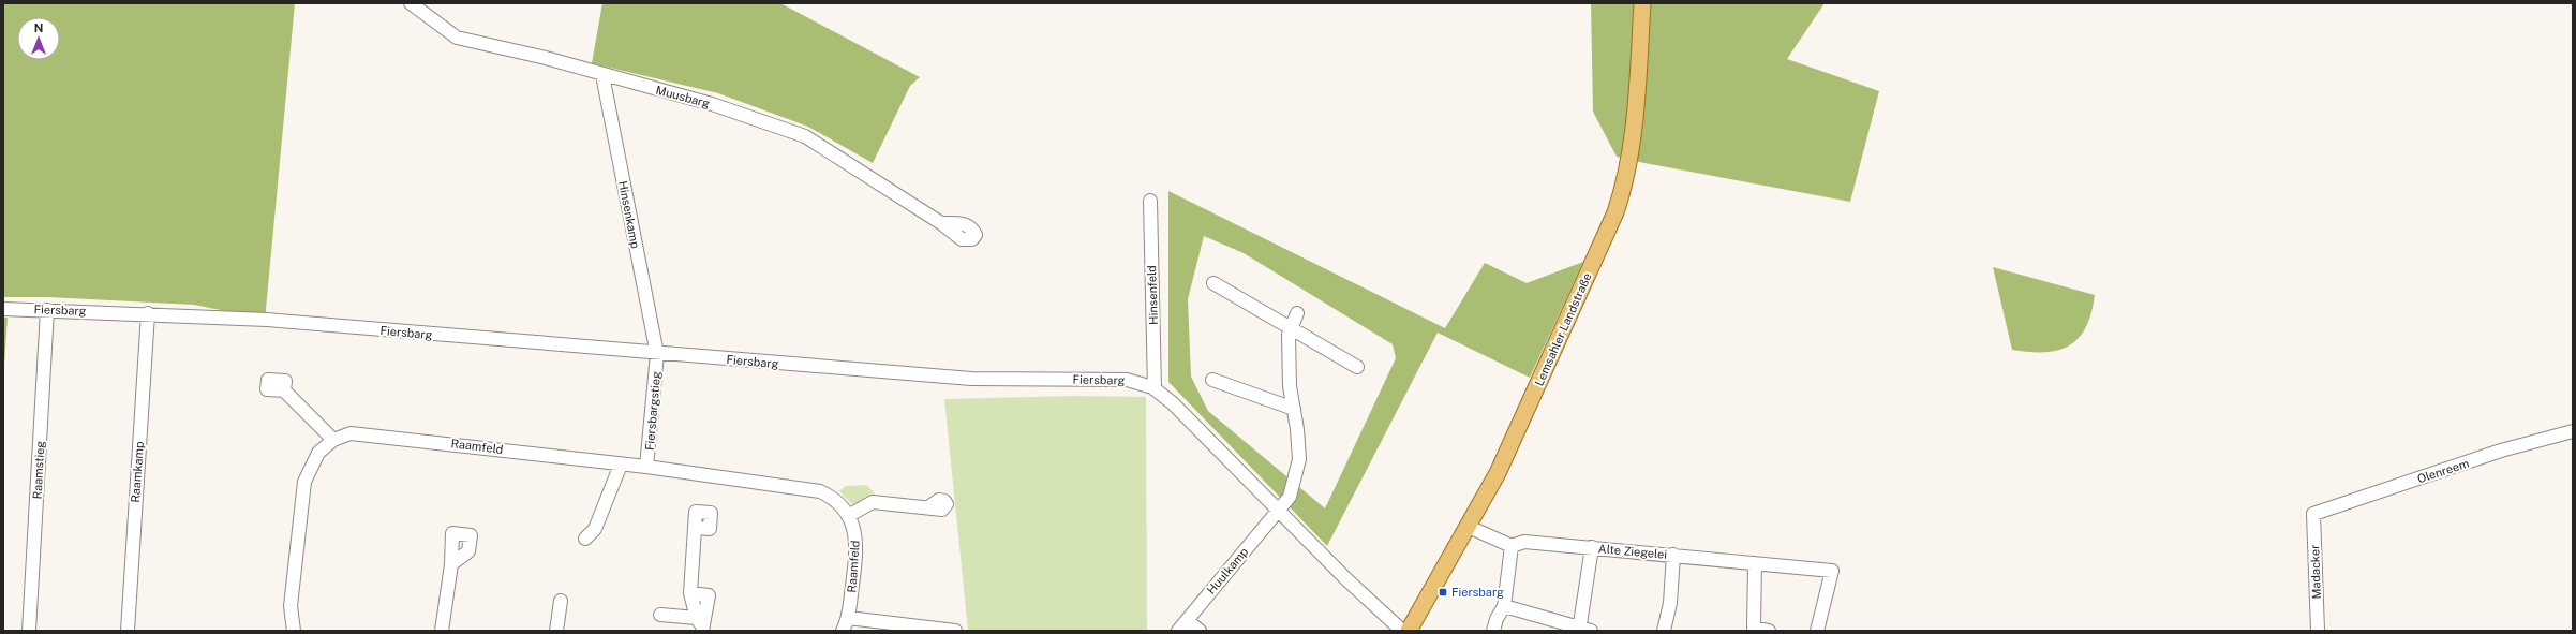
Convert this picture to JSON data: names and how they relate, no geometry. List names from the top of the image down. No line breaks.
{"streets":{"main road":["Lemsahler Landstraße"],"street":["Muusbarg","Hinsenkamp","Hinsenfeld","Fiersbarg","Fiersbargstieg","Raamfeld","Raamstieg","Olenreem","Raamkamp","Alte Ziegelei","Huulkamp","Madacker"]},"crossings":[["Muusbarg","Hinsenkamp"],["Hinsenkamp","Fiersbarg"],["Hinsenkamp","Fiersbargstieg"],["Hinsenfeld","Fiersbarg"],["Fiersbarg","Fiersbargstieg"],["Fiersbarg","Raamstieg"],["Fiersbarg","Raamkamp"],["Fiersbarg","Huulkamp"],["Fiersbargstieg","Raamfeld"],["Olenreem","Madacker"]],"places":{"transit":["Fiersbarg"]},"north":"top"}
